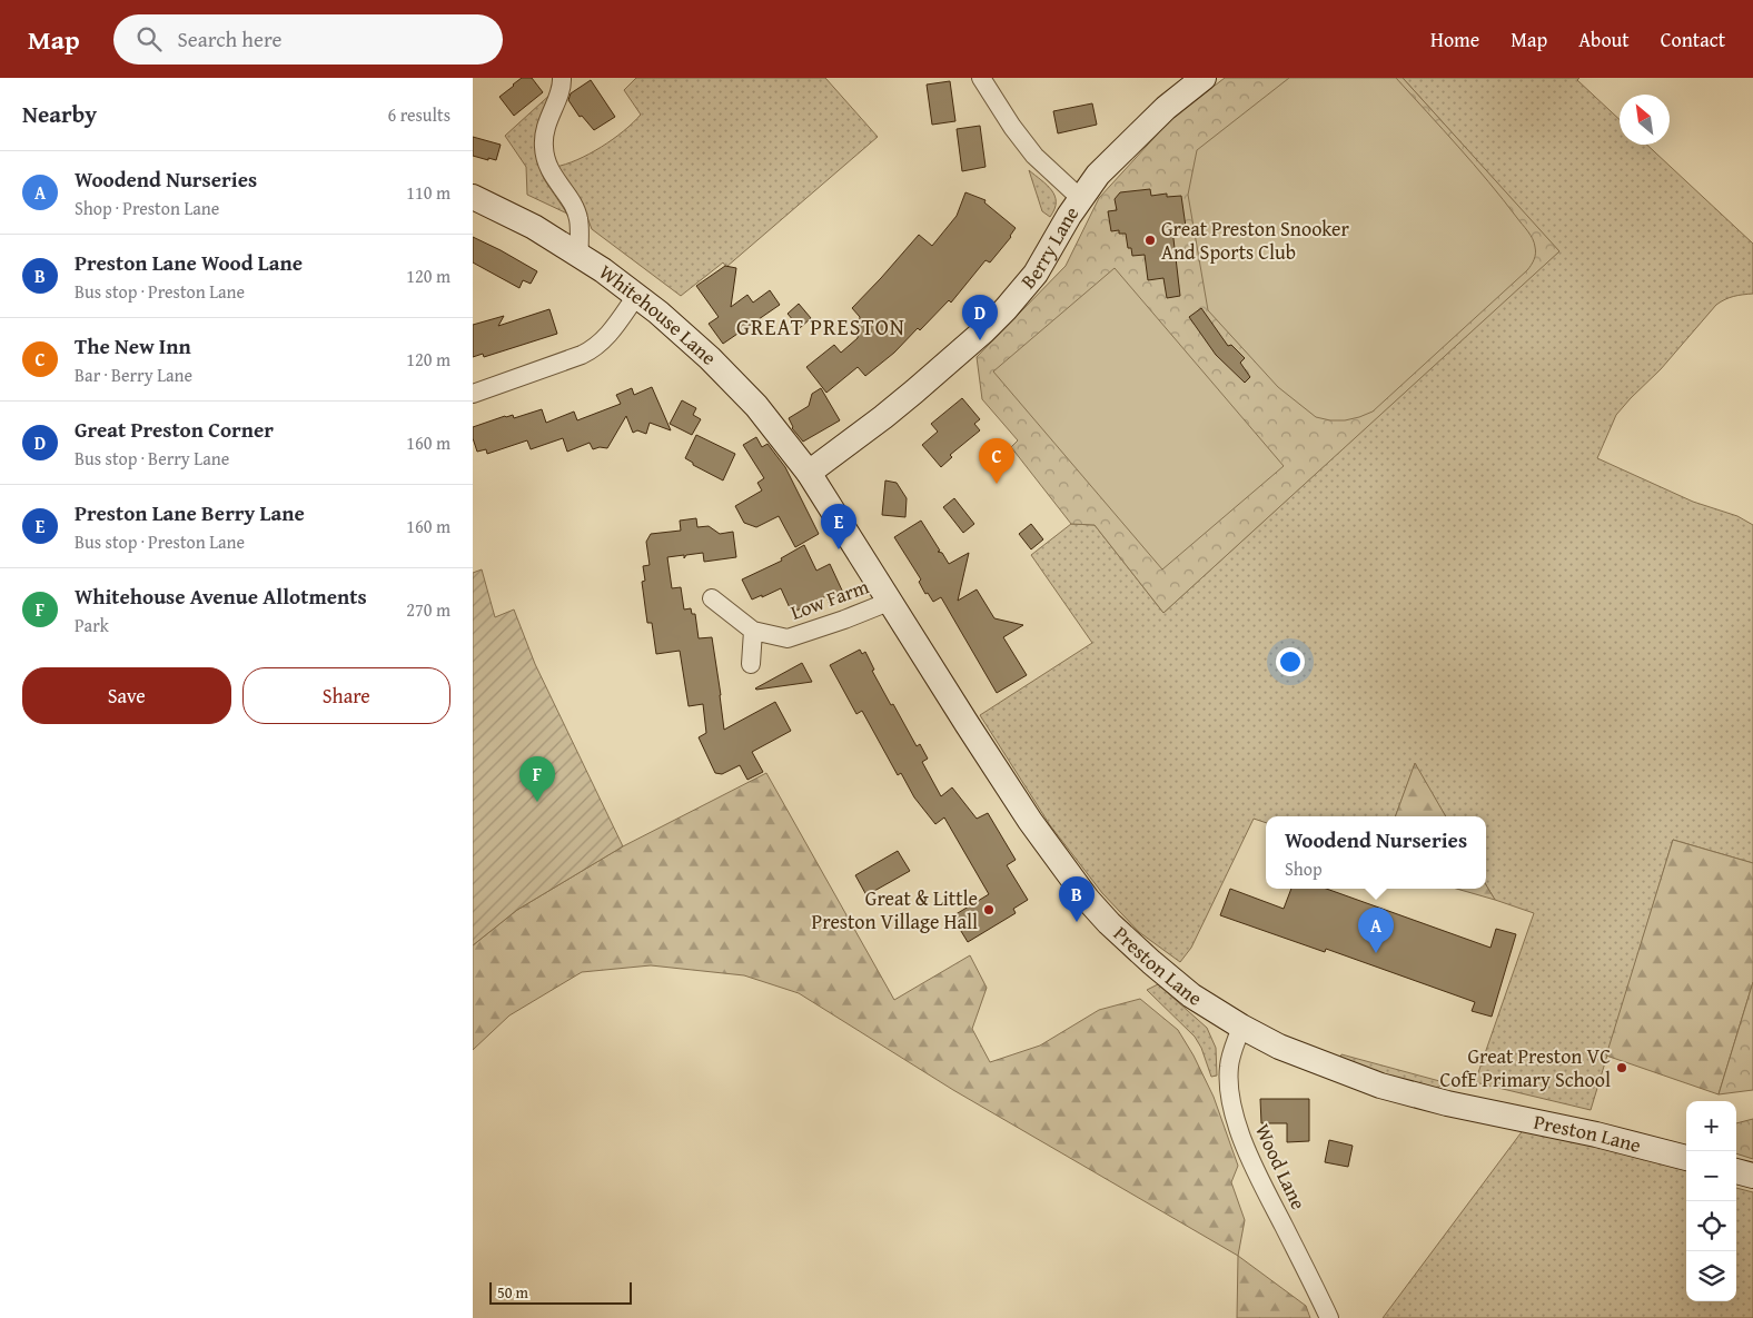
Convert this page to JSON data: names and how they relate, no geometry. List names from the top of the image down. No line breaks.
{"streets":{"street":["Berry Lane","Whitehouse Lane","Low Farm","Preston Lane","Wood Lane"]},"crossings":[["Berry Lane","Whitehouse Lane"],["Berry Lane","Preston Lane"],["Whitehouse Lane","Preston Lane"],["Low Farm","Preston Lane"],["Preston Lane","Wood Lane"]],"districts":["GREAT PRESTON"],"places":["Great Preston Snooker And Sports Club","Great & Little Preston Village Hall","Great Preston VC CofE Primary School"],"scale_bar":"50 m","north":"top left","page":{"header":"Map","search":"Search here","nav":["Home","Map","About","Contact"],"heading":["Nearby","6 results"],"list":[{"mark":"A","name":"Woodend Nurseries","note":"Shop · Preston Lane","value":"110 m"},{"mark":"B","name":"Preston Lane Wood Lane","note":"Bus stop · Preston Lane","value":"120 m"},{"mark":"C","name":"The New Inn","note":"Bar · Berry Lane","value":"120 m"},{"mark":"D","name":"Great Preston Corner","note":"Bus stop · Berry Lane","value":"160 m"},{"mark":"E","name":"Preston Lane Berry Lane","note":"Bus stop · Preston Lane","value":"160 m"},{"mark":"F","name":"Whitehouse Avenue Allotments","note":"Park","value":"270 m"}],"pins":["D","C","E","F","B","A"],"buttons":["Save","Share"],"popup":["Woodend Nurseries","Shop"],"map_buttons":["+","−"],"scale":"50 m"}}
